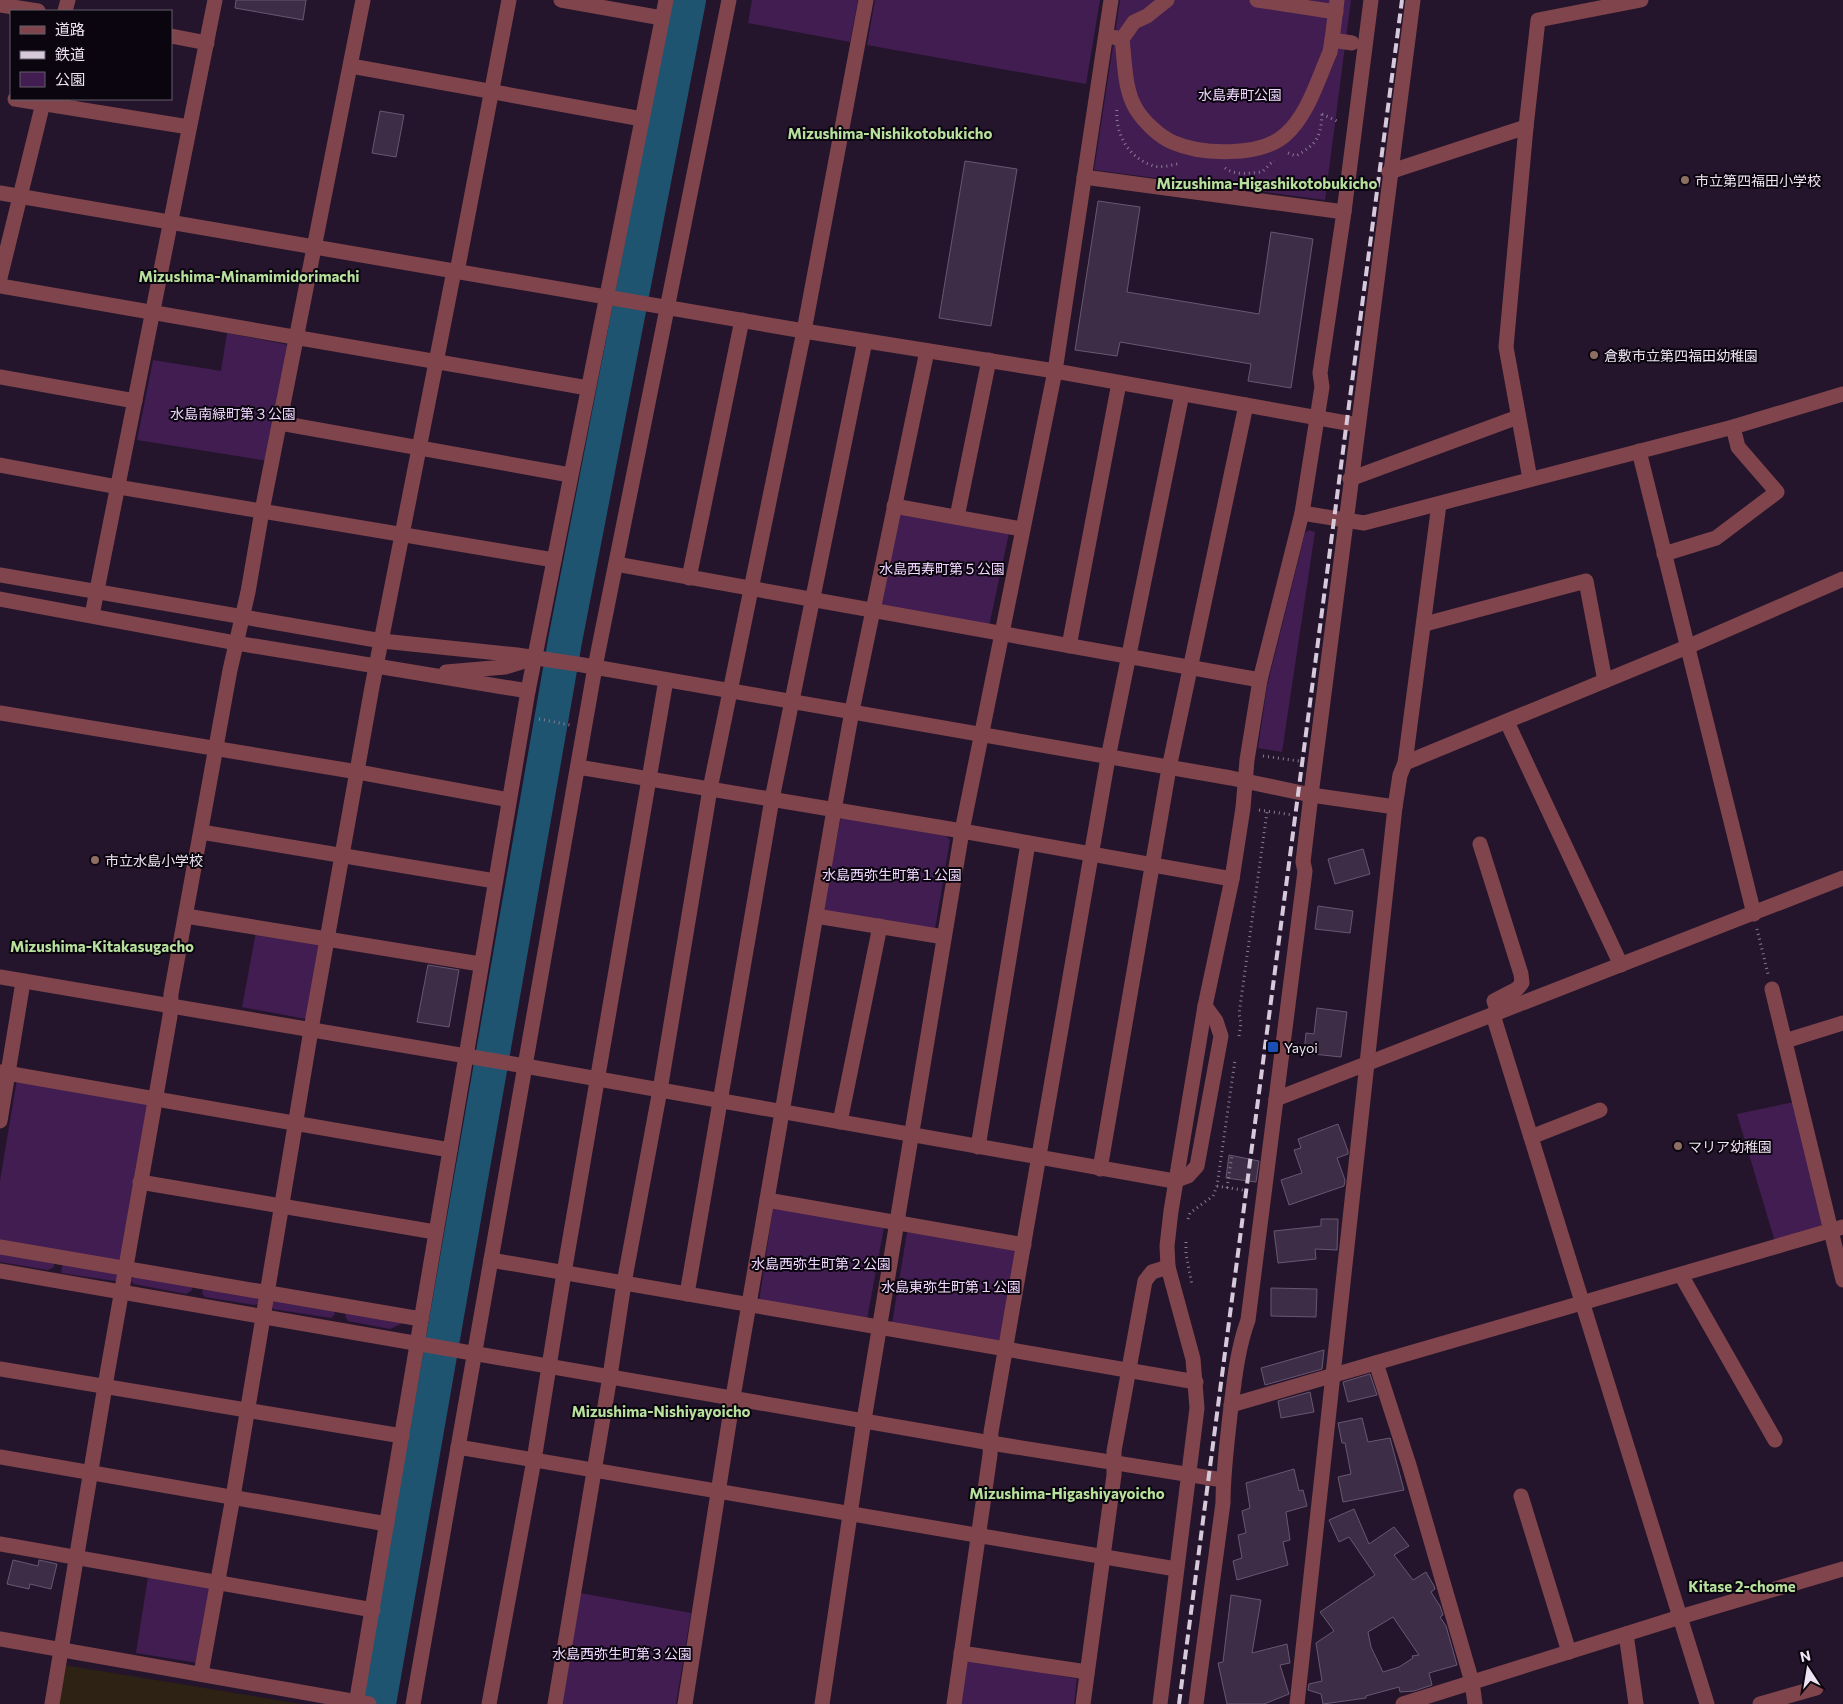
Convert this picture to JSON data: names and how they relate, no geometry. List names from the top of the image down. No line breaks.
{"districts":["Mizushima-Nishikotobukicho","Mizushima-Higashikotobukicho","Mizushima-Minamimidorimachi","Mizushima-Kitakasugacho","Mizushima-Nishiyayoicho","Mizushima-Higashiyayoicho","Kitase 2-chome"],"parks":["水島寿町公園","水島南緑町第３公園","水島西寿町第５公園","水島西弥生町第１公園","水島西弥生町第２公園","水島東弥生町第１公園","水島西弥生町第３公園"],"places":{"other":["市立第四福田小学校","倉敷市立第四福田幼稚園","市立水島小学校","マリア幼稚園"],"transit":["Yayoi"]},"legend":["道路","鉄道","公園"],"north":"top"}
